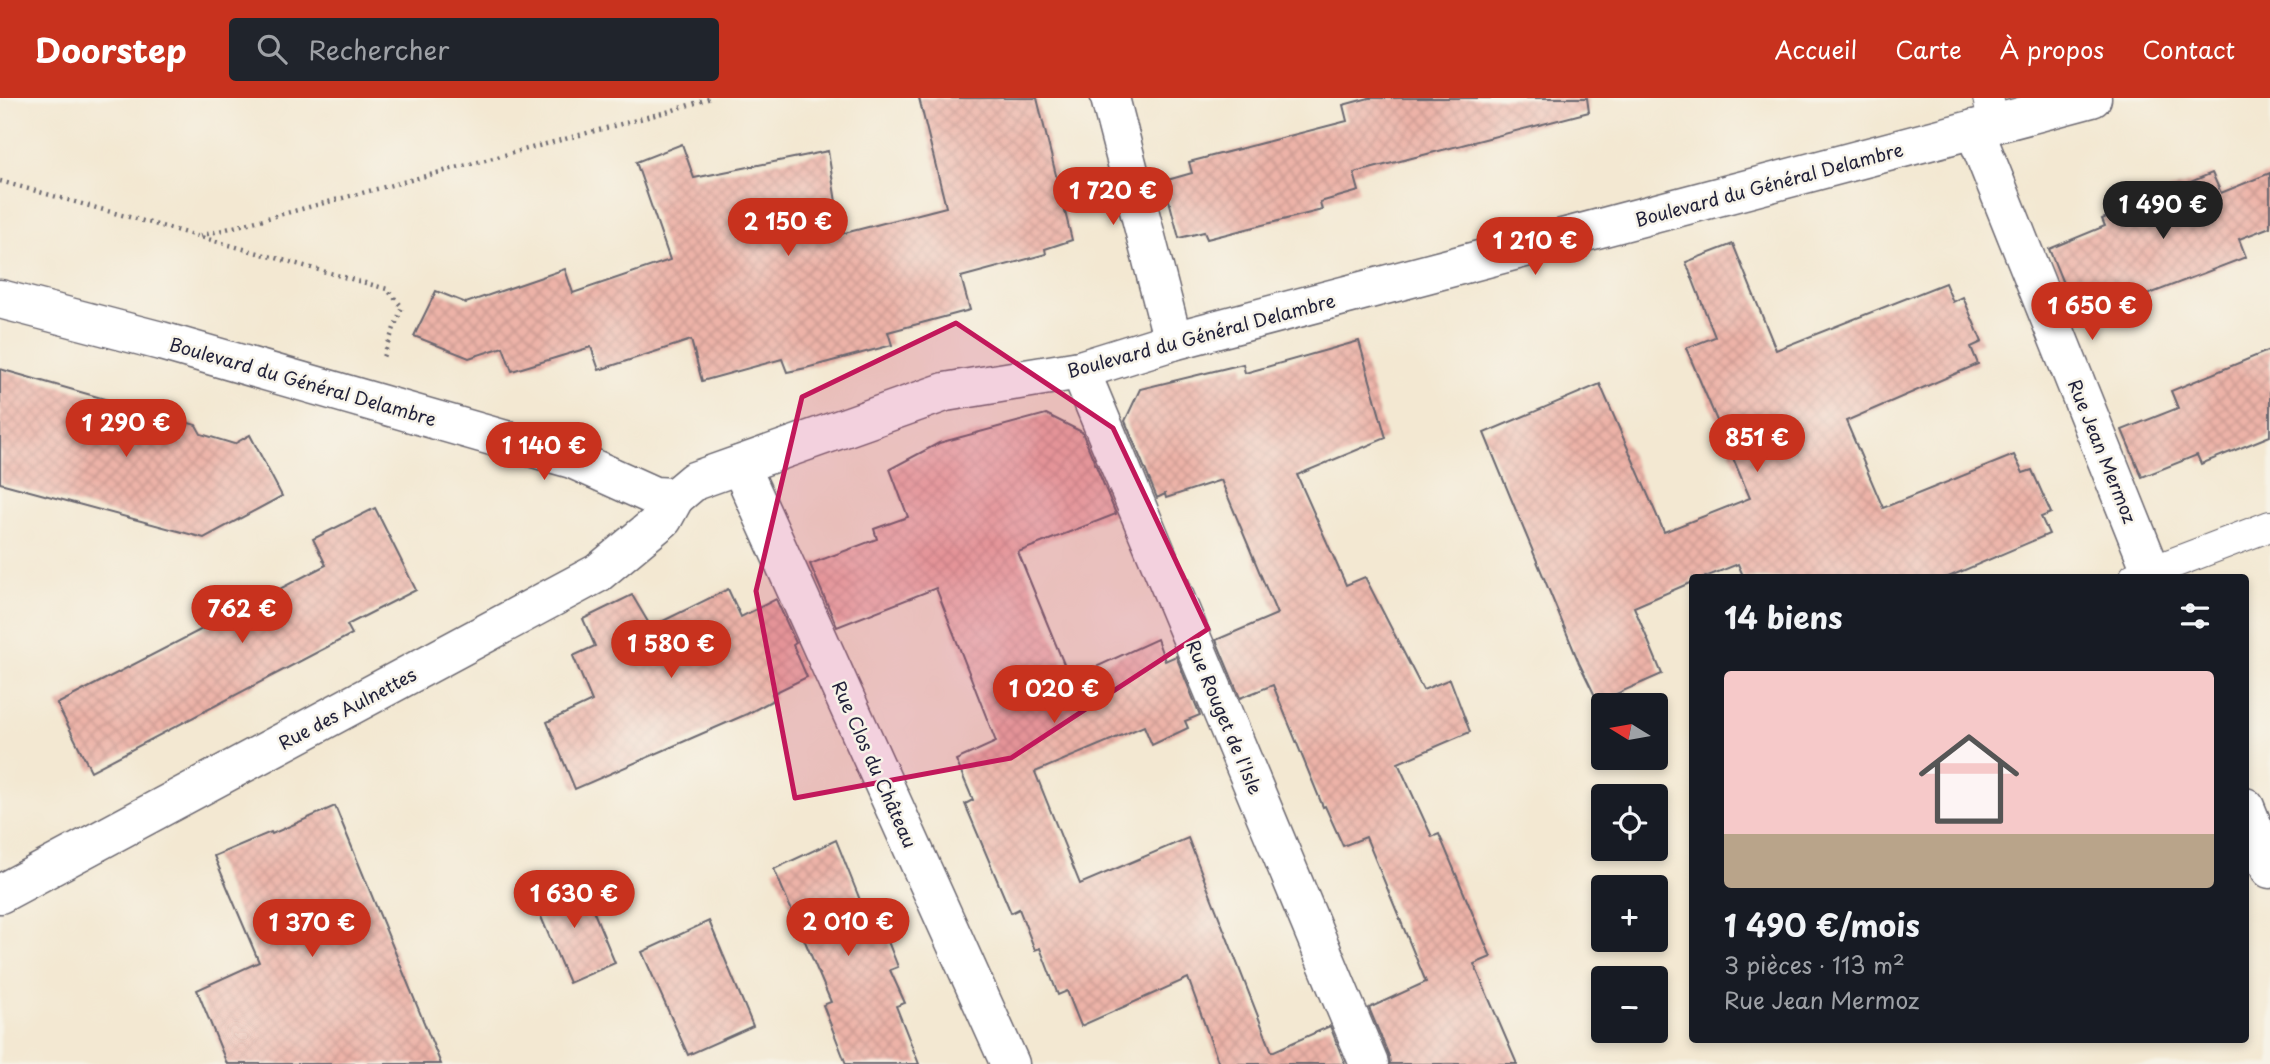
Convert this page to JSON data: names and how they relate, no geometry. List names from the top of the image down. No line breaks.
{"streets":{"street":["Boulevard du Général Delambre","Rue Jean Mermoz","Rue des Aulnettes","Rue Rouget de l'Isle","Rue Clos du Château"]},"crossings":[["Boulevard du Général Delambre","Rue Jean Mermoz"],["Boulevard du Général Delambre","Rue des Aulnettes"],["Boulevard du Général Delambre","Rue Rouget de l'Isle"],["Boulevard du Général Delambre","Rue Clos du Château"]],"north":"left","page":{"header":"Doorstep","search":"Rechercher","nav":["Accueil","Carte","À propos","Contact"],"price":["1 720 €","1 490 €","2 150 €","1 210 €","1 650 €","1 290 €","851 €","1 140 €","762 €","1 580 €","1 020 €","1 630 €","2 010 €","1 370 €"],"heading":"14 biens","list":[{"name":"1 490 €/mois","note":"3 pièces · 113 m² · Rue Jean Mermoz"}],"map_buttons":["+","−"]}}
